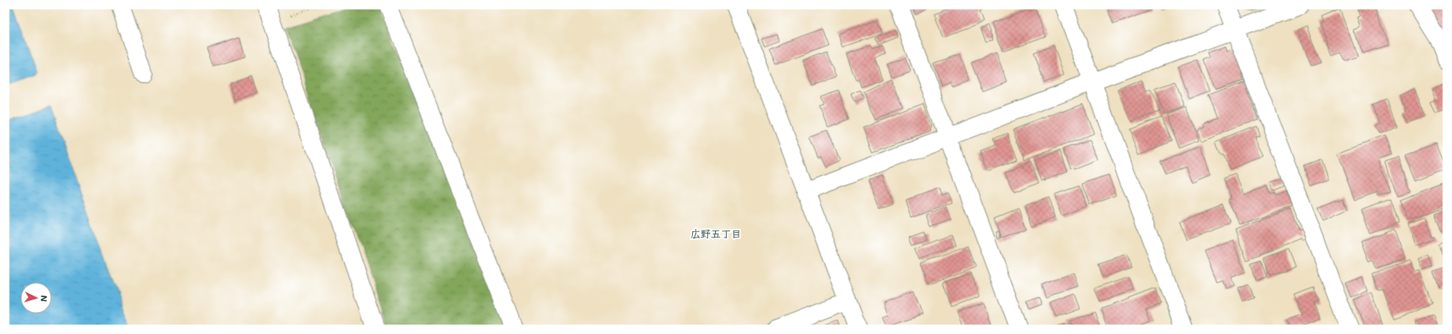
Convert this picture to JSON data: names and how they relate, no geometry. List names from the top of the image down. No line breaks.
{"districts":["広野五丁目"],"north":"right"}
